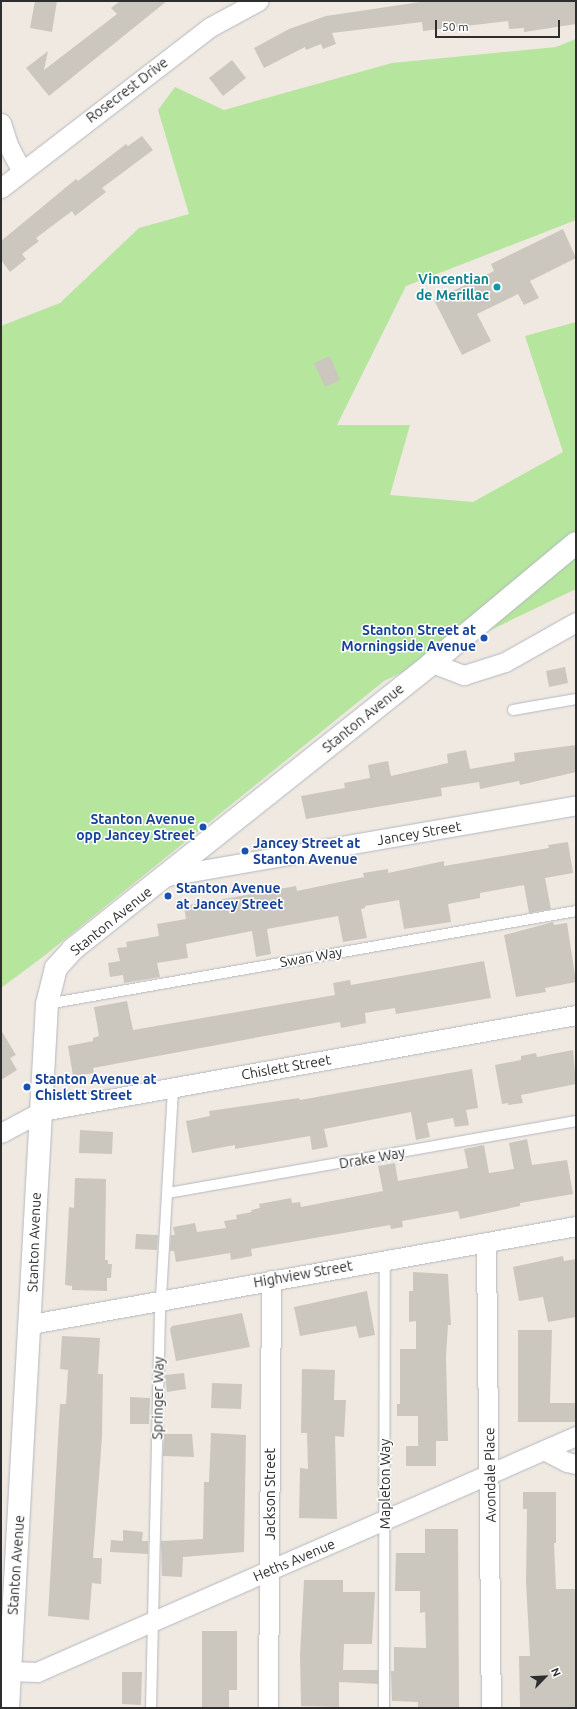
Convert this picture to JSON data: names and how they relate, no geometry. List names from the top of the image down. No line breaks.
{"streets":{"street":["Rosecrest Drive","Stanton Avenue","Jancey Street","Chislett Street","Highview Street","Avondale Place","Jackson Street","Heths Avenue"],"lane":["Swan Way","Drake Way","Springer Way","Mapleton Way"]},"crossings":[["Stanton Avenue","Jancey Street"],["Stanton Avenue","Swan Way"],["Stanton Avenue","Chislett Street"],["Stanton Avenue","Highview Street"],["Stanton Avenue","Heths Avenue"],["Chislett Street","Springer Way"],["Drake Way","Springer Way"],["Highview Street","Springer Way"],["Highview Street","Avondale Place"],["Highview Street","Mapleton Way"],["Highview Street","Jackson Street"],["Springer Way","Heths Avenue"],["Avondale Place","Heths Avenue"],["Mapleton Way","Heths Avenue"],["Jackson Street","Heths Avenue"]],"places":["Vincentian de Merillac","Stanton Street at Morningside Avenue","Stanton Avenue opp Jancey Street","Jancey Street at Stanton Avenue","Stanton Avenue at Jancey Street","Stanton Avenue at Chislett Street"],"scale_bar":"50 m","north":"top right"}
